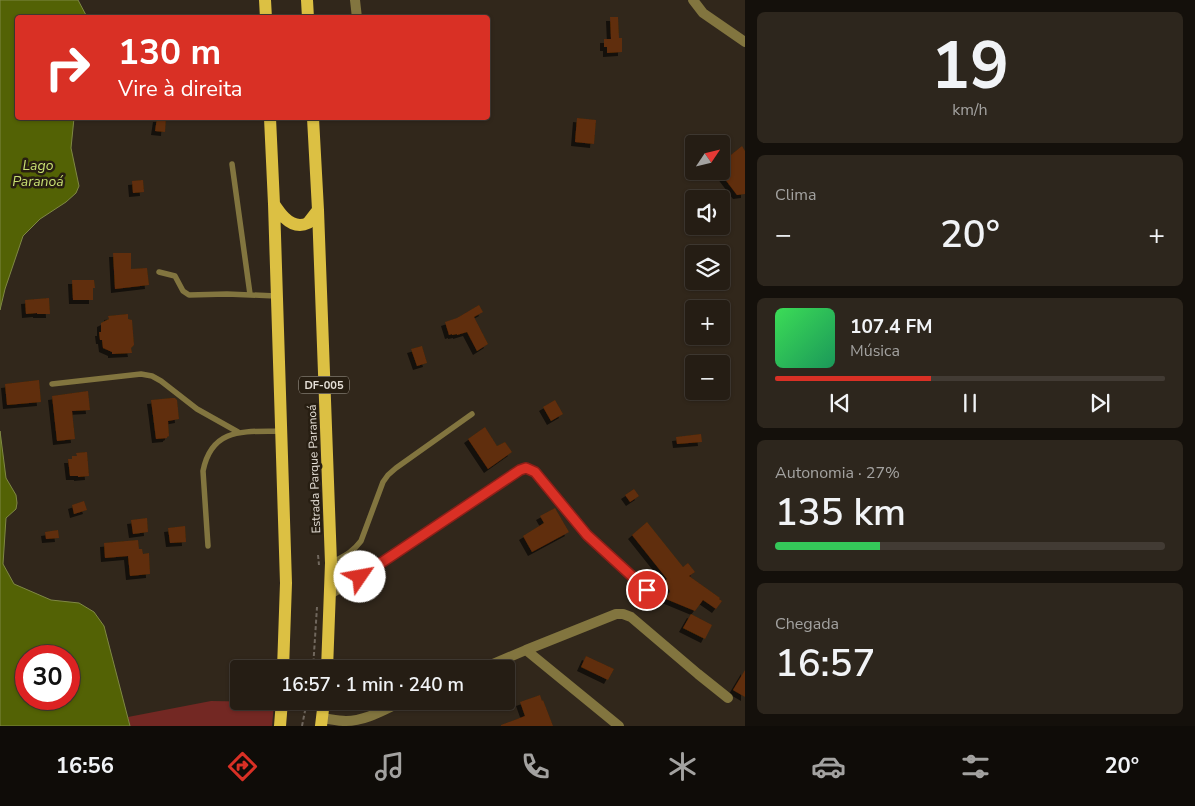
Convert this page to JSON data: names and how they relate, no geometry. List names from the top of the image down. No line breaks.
{"streets":{"main road":["DF-005","Estrada Parque Paranoá"]},"water":["Lago Paranoá"],"north":"top right","page":{"tile":[["19","km/h"],"Clima",["Autonomia · 27%","135 km"],["Chegada","16:57"]],"turn":["130 m","Vire à direita"],"map_buttons":["+","−"],"heat":["−","20°","+"],"song":["107.4 FM","Música"],"limit":"30","trip":"16:57 · 1 min · 240 m","tabs":["16:56","20°"]}}
